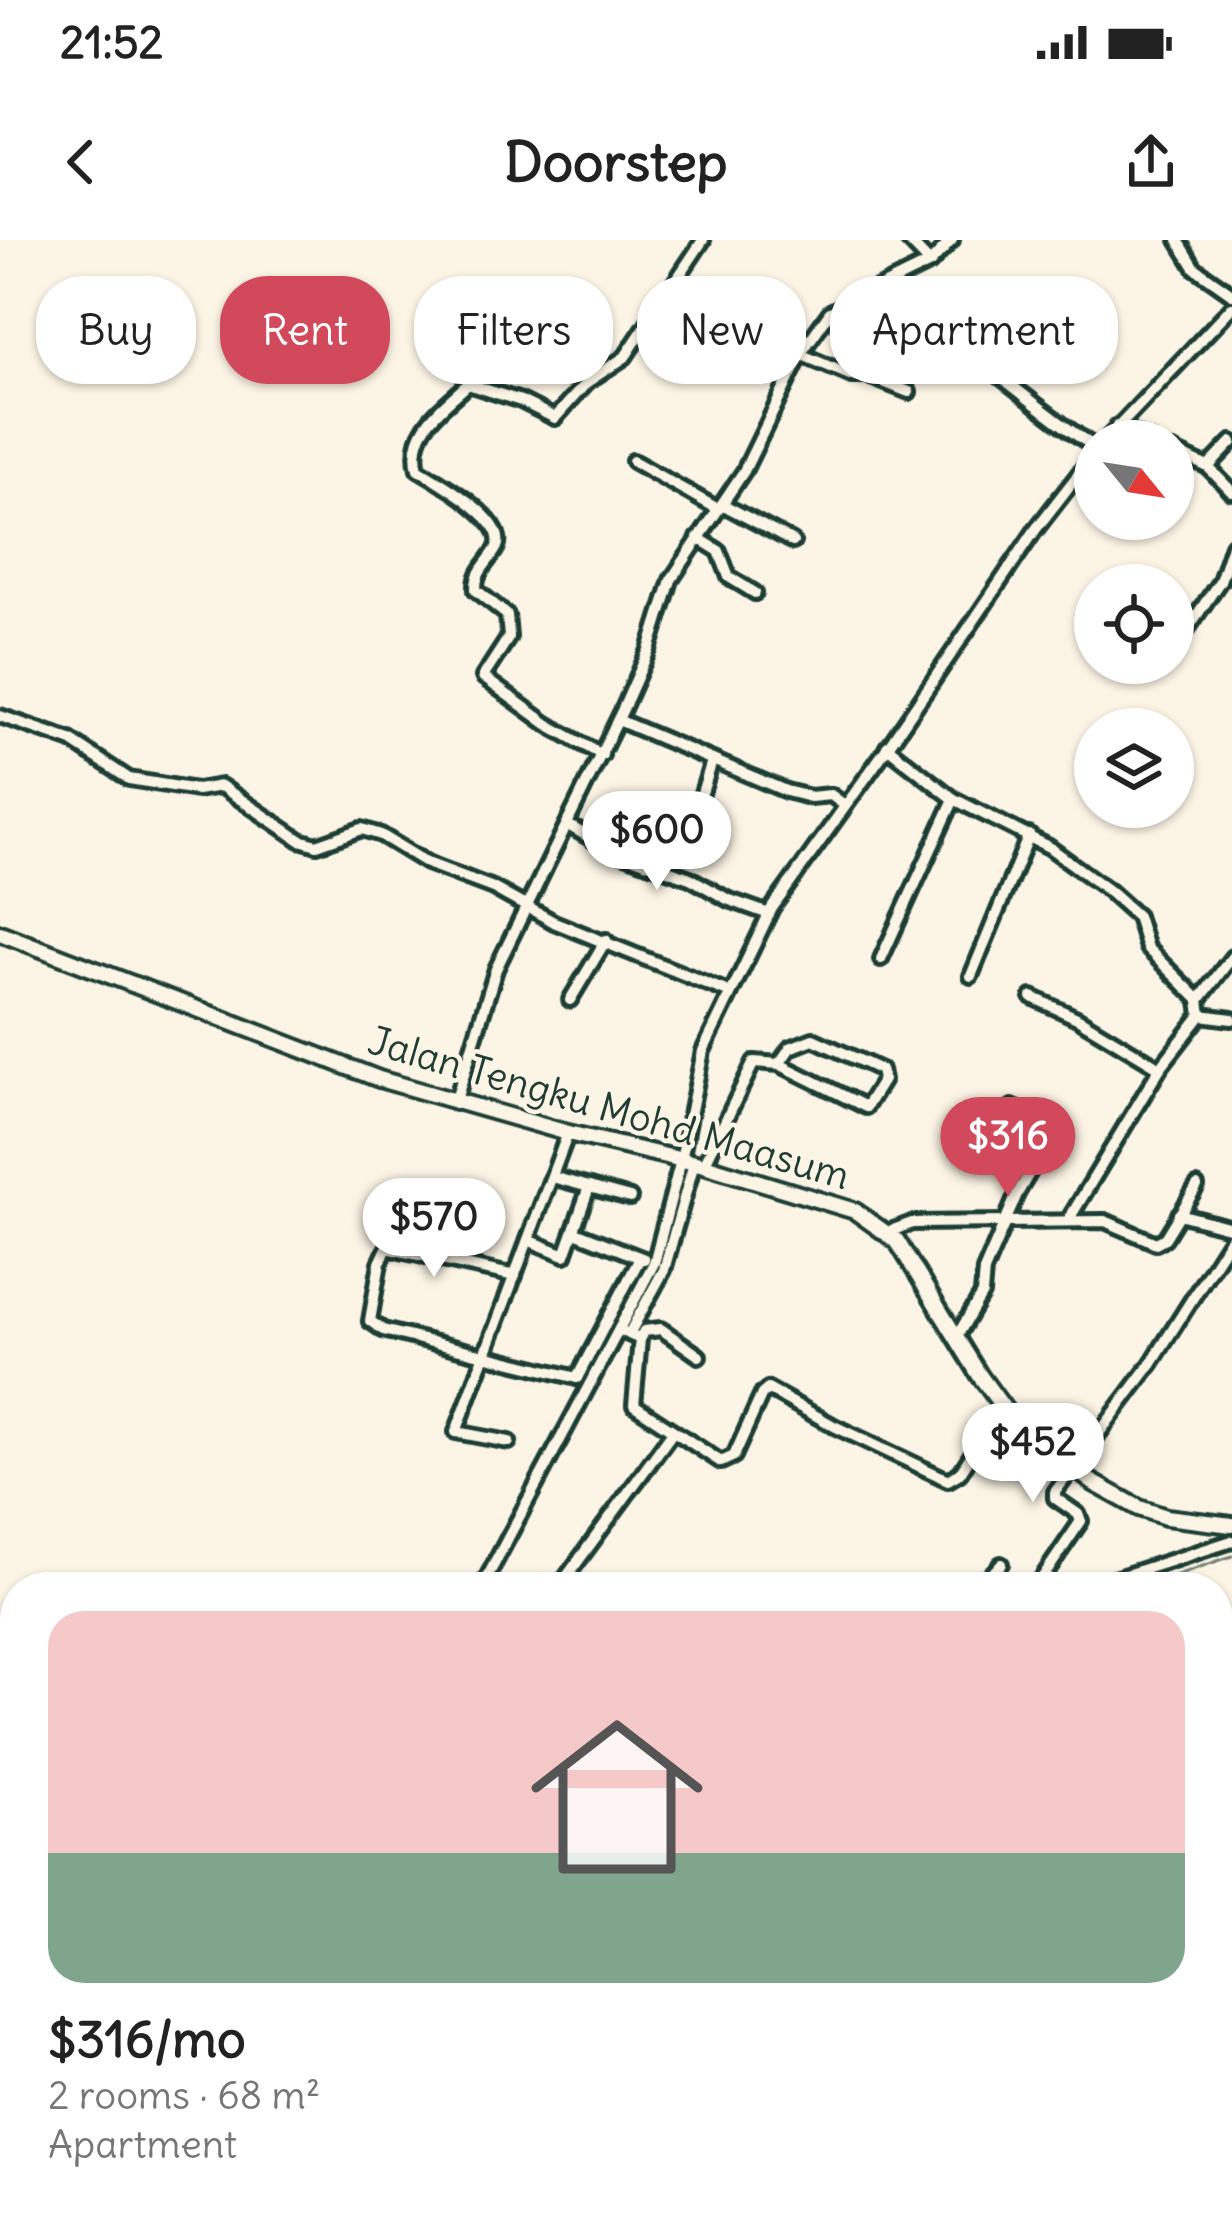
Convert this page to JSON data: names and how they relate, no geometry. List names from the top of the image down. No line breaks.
{"streets":{"main road":["Jalan Tengku Mohd Maasum"]},"north":"bottom right","page":{"status":"21:52","header":"Doorstep","chip":["Buy","Rent","Filters","New","Apartment"],"price":["$600","$316","$570","$452"],"list":[{"name":"$316/mo","note":"2 rooms · 68 m² · Apartment"}]}}
